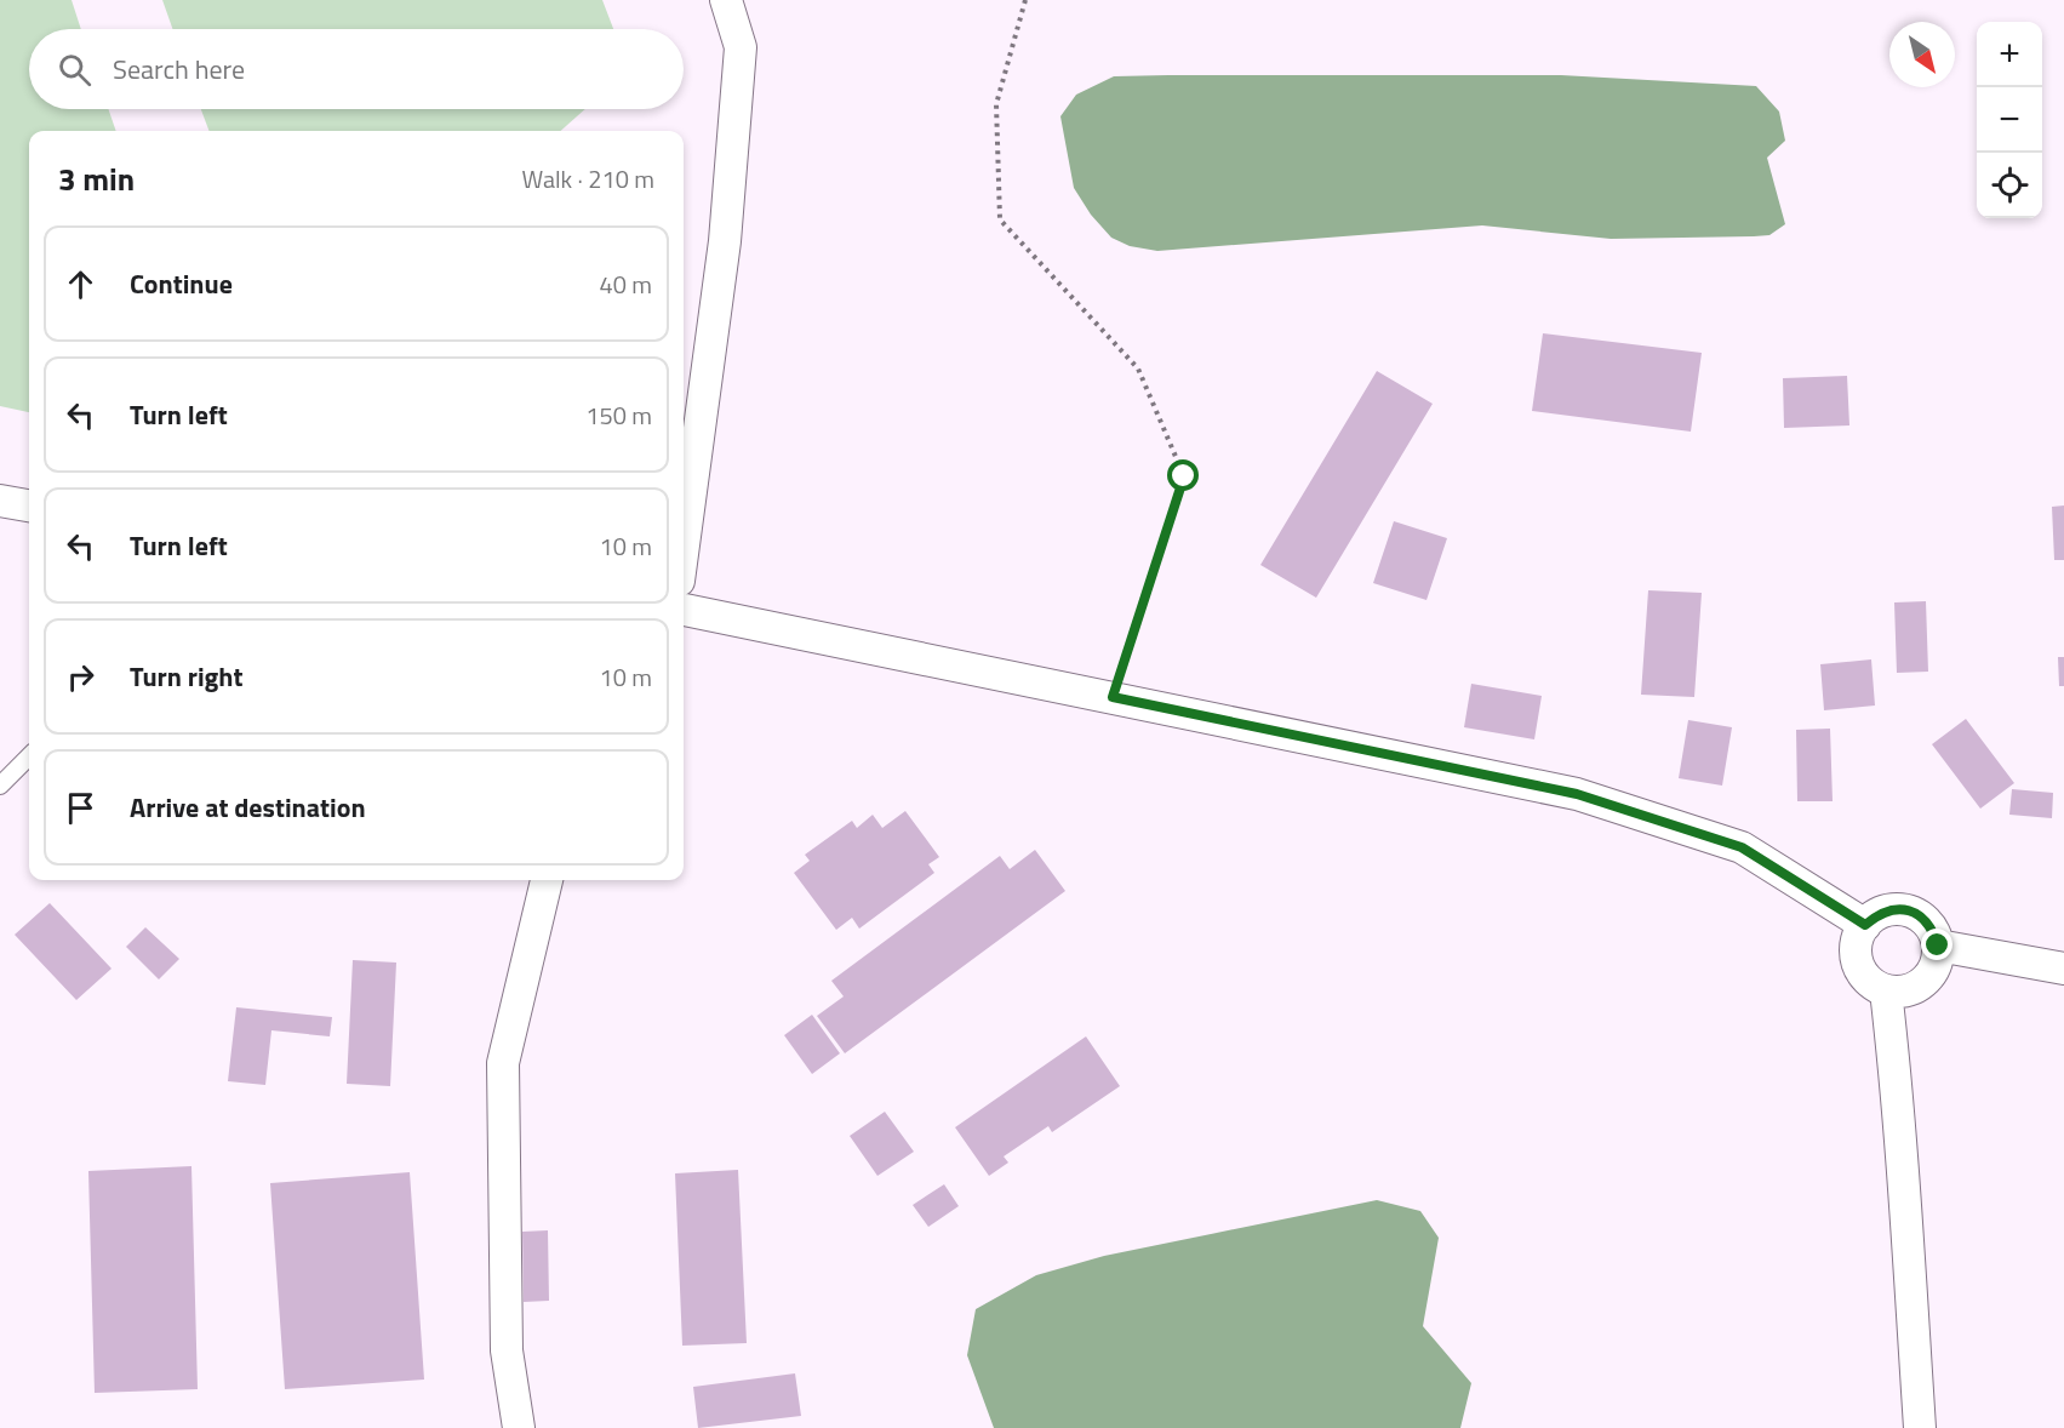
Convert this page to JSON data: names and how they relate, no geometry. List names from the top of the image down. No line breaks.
{"north":"bottom right","page":{"map_buttons":["+","−"],"search":"Search here","heading":["3 min","Walk · 210 m"],"list":[["Continue","40 m"],["Turn left","150 m"],["Turn left","10 m"],["Turn right","10 m"],"Arrive at destination"]}}
